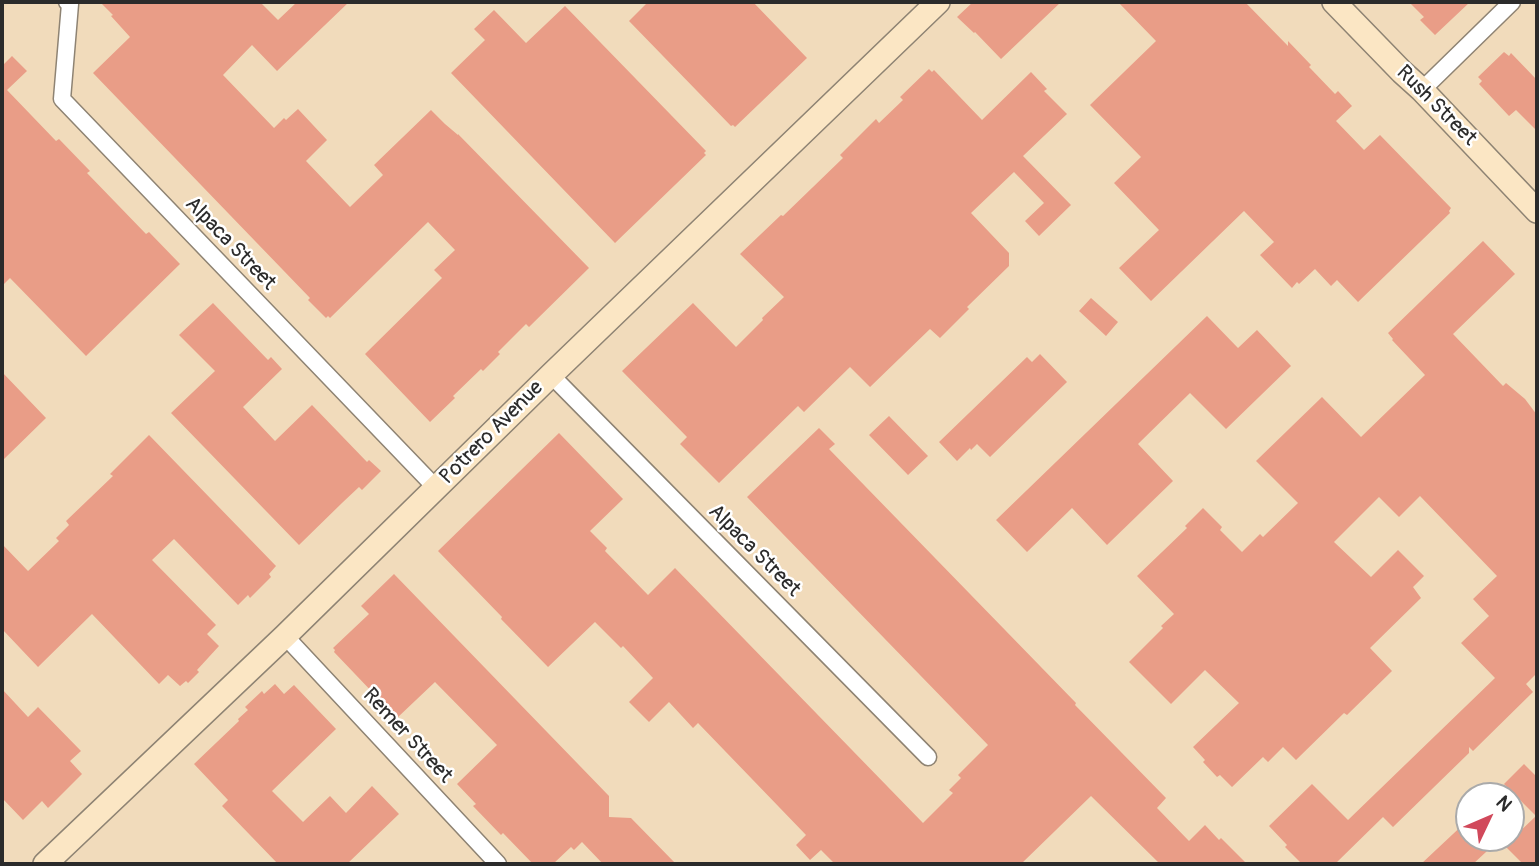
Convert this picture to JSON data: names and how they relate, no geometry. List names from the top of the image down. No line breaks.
{"streets":{"street":["Rush Street","Alpaca Street","Potrero Avenue","Remer Street"]},"crossings":[["Alpaca Street","Potrero Avenue"],["Potrero Avenue","Remer Street"]],"north":"top right"}
